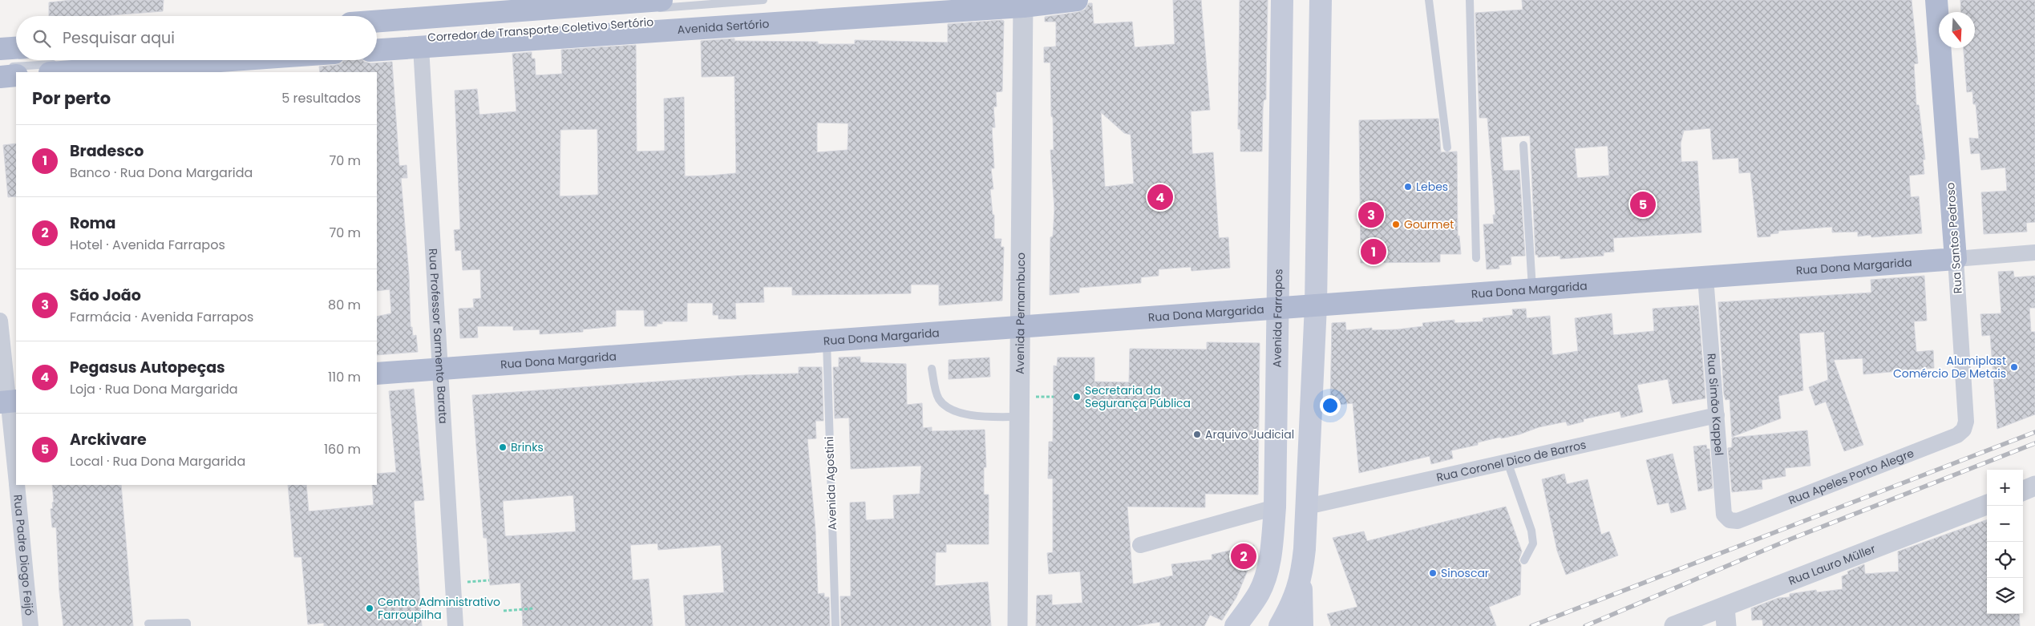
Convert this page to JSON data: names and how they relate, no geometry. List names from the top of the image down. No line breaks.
{"streets":{"main road":["Avenida Sertório","Rua Santos Pedroso","Rua Dona Margarida","Avenida Farrapos"],"street":["Avenida Pernambuco","Rua Professor Sarmento Barata","Rua Simão Kappel","Rua Coronel Dico de Barros","Rua Apeles Porto Alegre","Rua Padre Diogo Feijó","Rua Lauro Müller"],"lane":["Corredor de Transporte Coletivo Sertório","Avenida Agostini"]},"crossings":[["Avenida Sertório","Avenida Pernambuco"],["Avenida Sertório","Rua Professor Sarmento Barata"],["Rua Santos Pedroso","Rua Dona Margarida"],["Rua Santos Pedroso","Rua Apeles Porto Alegre"],["Rua Dona Margarida","Avenida Pernambuco"],["Rua Dona Margarida","Avenida Farrapos"],["Rua Dona Margarida","Rua Professor Sarmento Barata"],["Rua Dona Margarida","Rua Simão Kappel"],["Rua Dona Margarida","Avenida Agostini"],["Rua Simão Kappel","Rua Coronel Dico de Barros"],["Rua Simão Kappel","Rua Apeles Porto Alegre"]],"places":["Lebes","Gourmet","Alumiplast Comércio De Metais","Secretaria da Segurança Pública","Arquivo Judicial","Brinks","Sinoscar","Centro Administrativo Farroupilha"],"north":"bottom","page":{"search":"Pesquisar aqui","heading":["Por perto","5 resultados"],"list":[{"mark":"1","name":"Bradesco","note":"Banco · Rua Dona Margarida","value":"70 m"},{"mark":"2","name":"Roma","note":"Hotel · Avenida Farrapos","value":"70 m"},{"mark":"3","name":"São João","note":"Farmácia · Avenida Farrapos","value":"80 m"},{"mark":"4","name":"Pegasus Autopeças","note":"Loja · Rua Dona Margarida","value":"110 m"},{"mark":"5","name":"Arckivare","note":"Local · Rua Dona Margarida","value":"160 m"}],"pins":["4","5","3","1","2"],"map_buttons":["+","−"]}}
